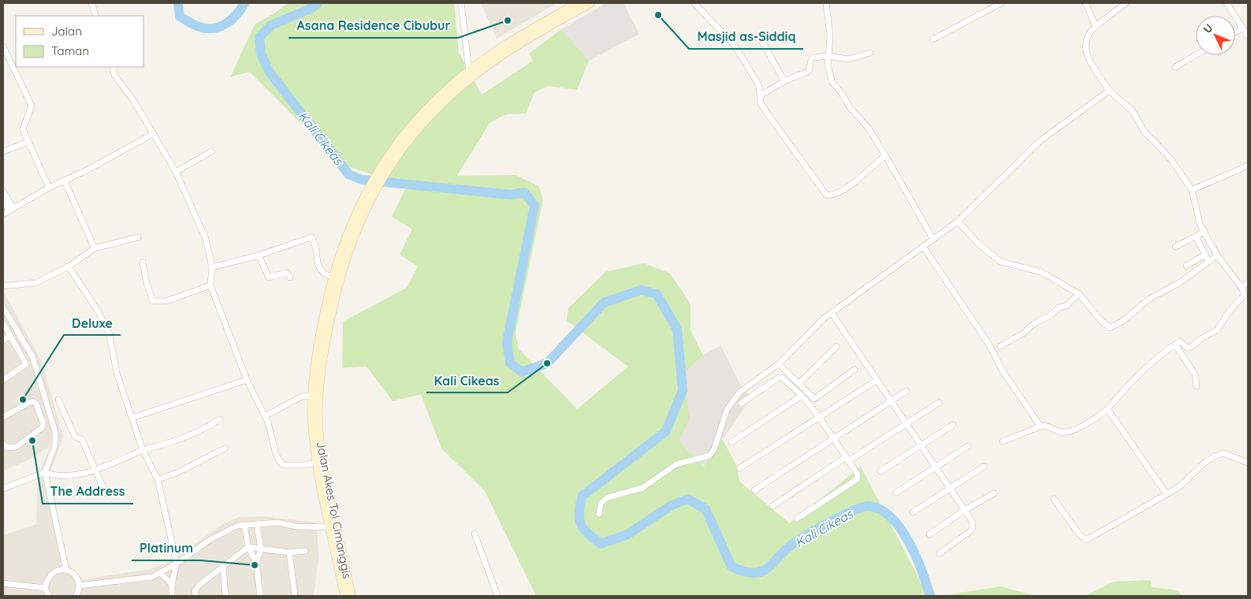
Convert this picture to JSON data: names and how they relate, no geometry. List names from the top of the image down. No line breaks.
{"streets":{"main road":["Jalan Akes Tol Cimanggis"]},"water":["Kali Cikeas"],"places":["Masjid as-Siddiq","Asana Residence Cibubur","Kali Cikeas","Deluxe","The Address","Platinum"],"legend":["Jalan","Taman"],"north":"top left"}
